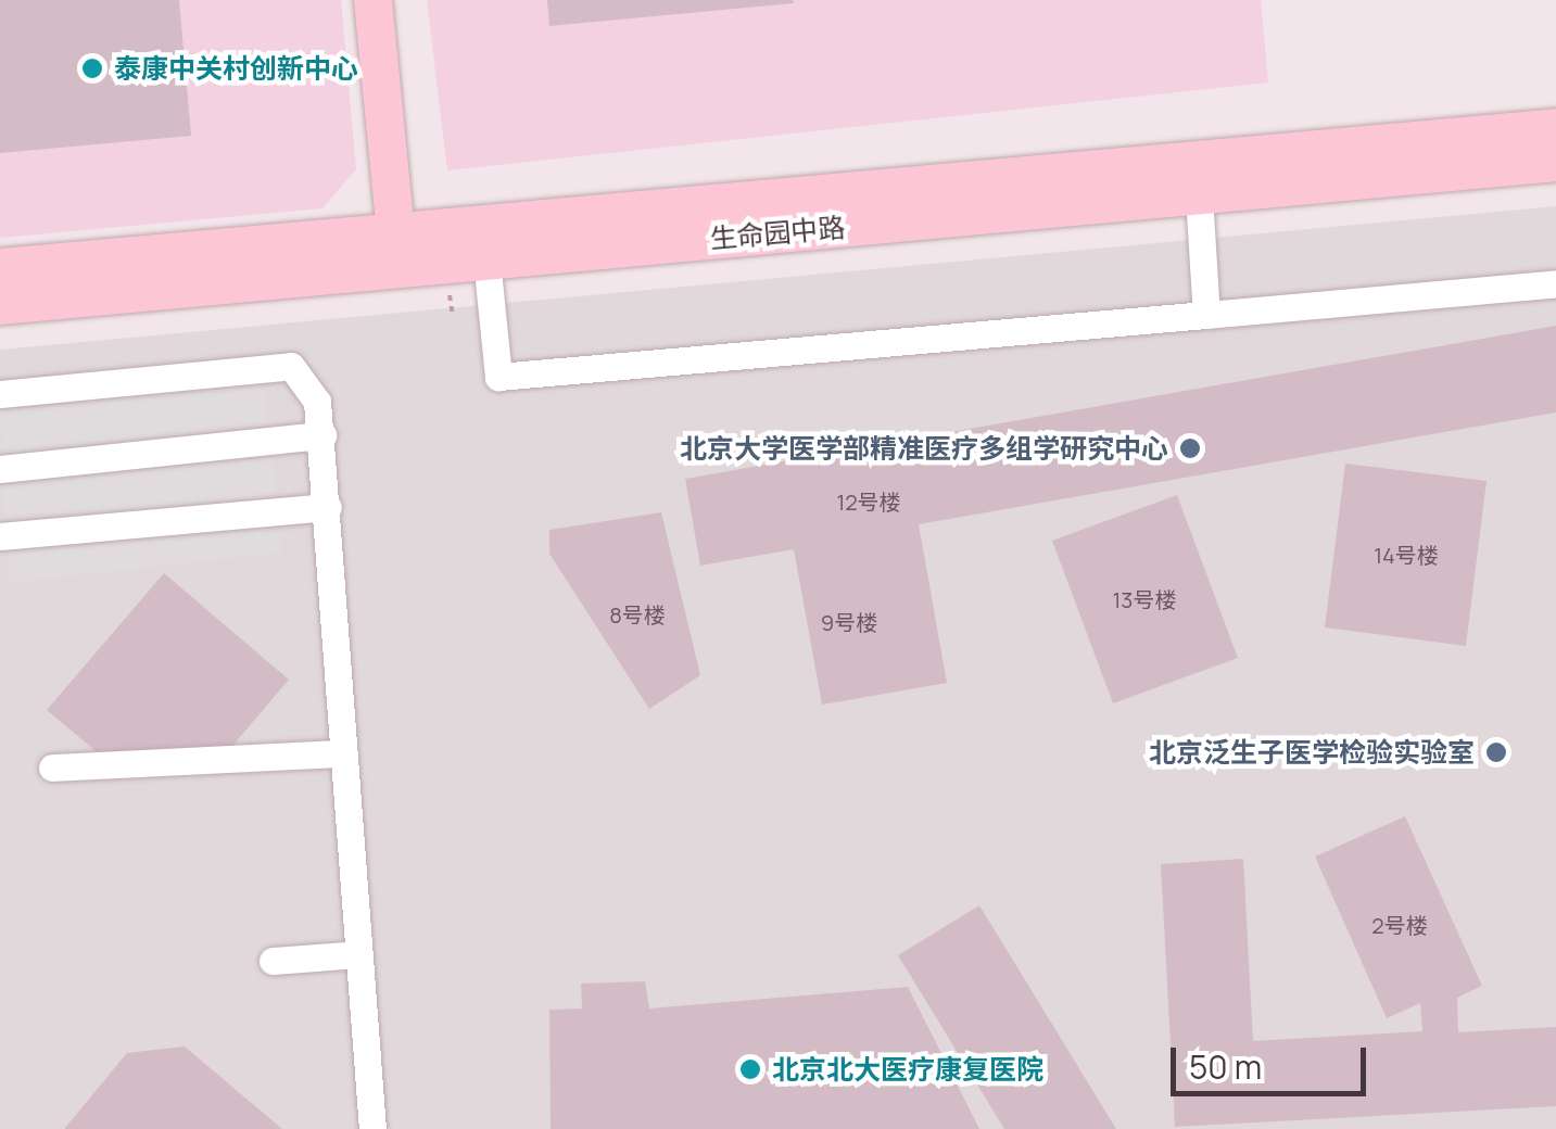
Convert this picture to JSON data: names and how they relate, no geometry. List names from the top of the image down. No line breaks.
{"streets":{"street":["生命园中路"]},"places":["泰康中关村创新中心","北京大学医学部精准医疗多组学研究中心","北京泛生子医学检验实验室","北京北大医疗康复医院"],"house_numbers":["12号楼","14号楼","13号楼","8号楼","9号楼","2号楼"],"scale_bar":"50 m"}
